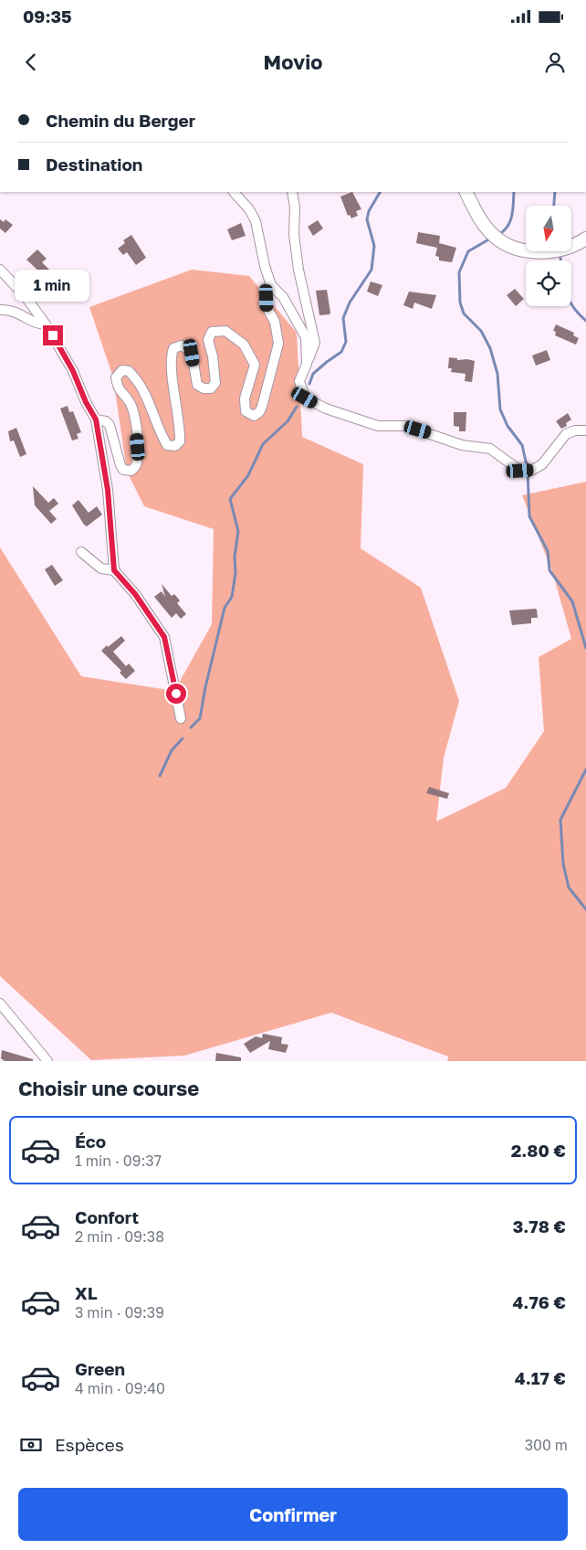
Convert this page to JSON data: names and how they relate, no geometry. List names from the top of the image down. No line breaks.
{"north":"bottom","page":{"status":"09:35","header":"Movio","banner":["Chemin du Berger","Destination"],"bubble":"1 min","heading":"Choisir une course","list":[{"name":"Éco","note":"1 min · 09:37","value":"2.80 €"},{"name":"Confort","note":"2 min · 09:38","value":"3.78 €"},{"name":"XL","note":"3 min · 09:39","value":"4.76 €"},{"name":"Green","note":"4 min · 09:40","value":"4.17 €"}],"pay":["Espèces","300 m"],"buttons":"Confirmer"}}
